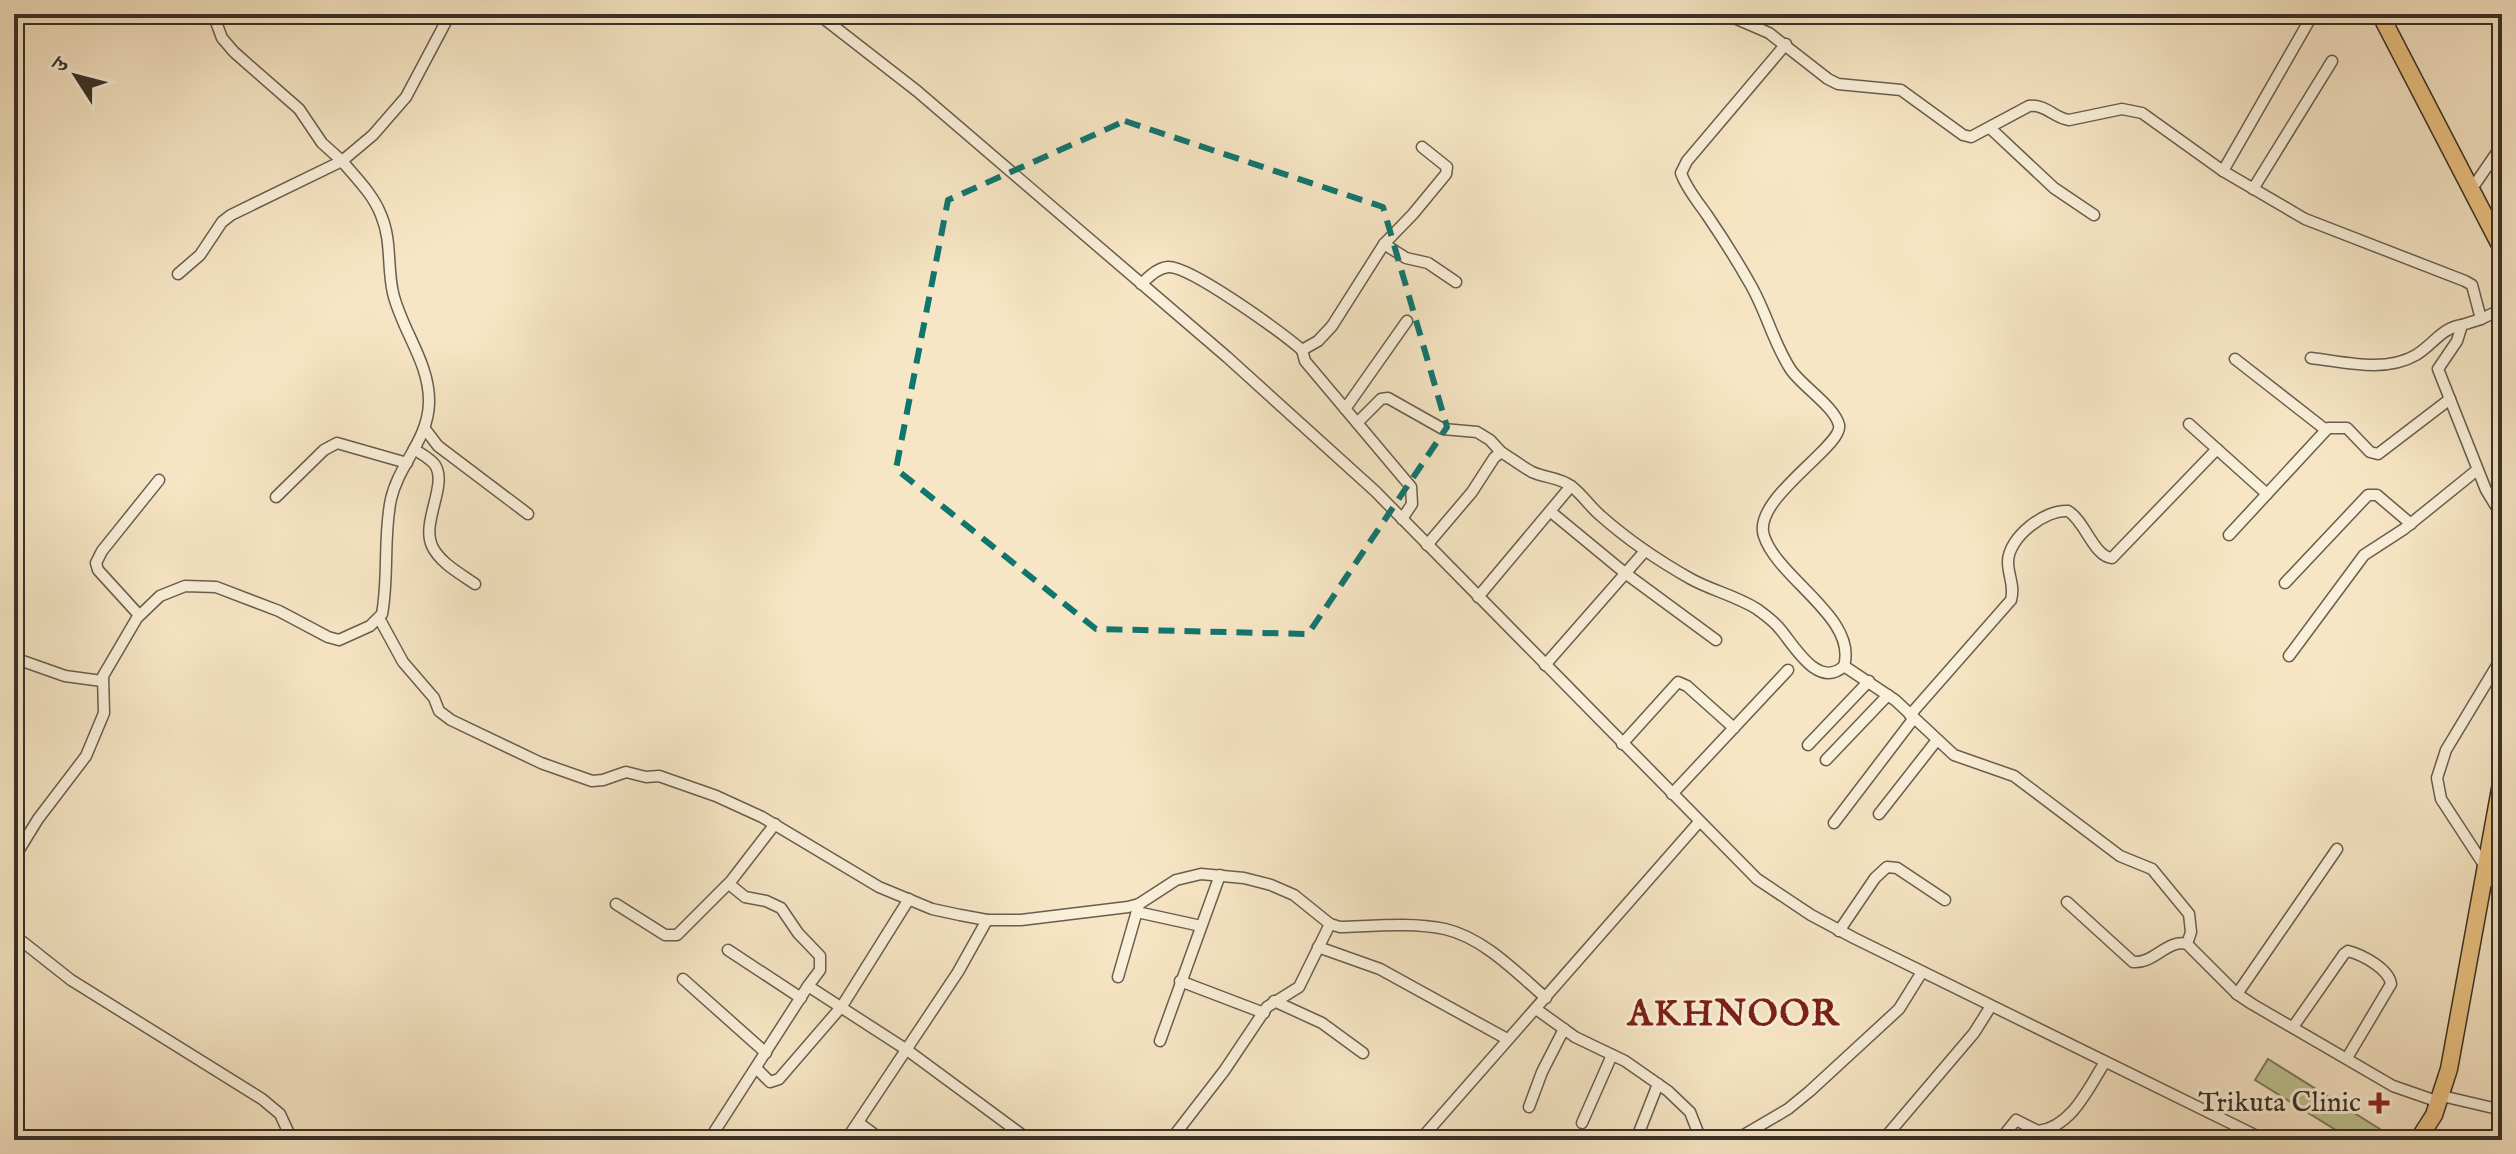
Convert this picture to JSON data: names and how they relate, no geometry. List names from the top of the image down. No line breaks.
{"districts":["AKHNOOR"],"places":{"health":["Trikuta Clinic"]},"north":"top left"}
